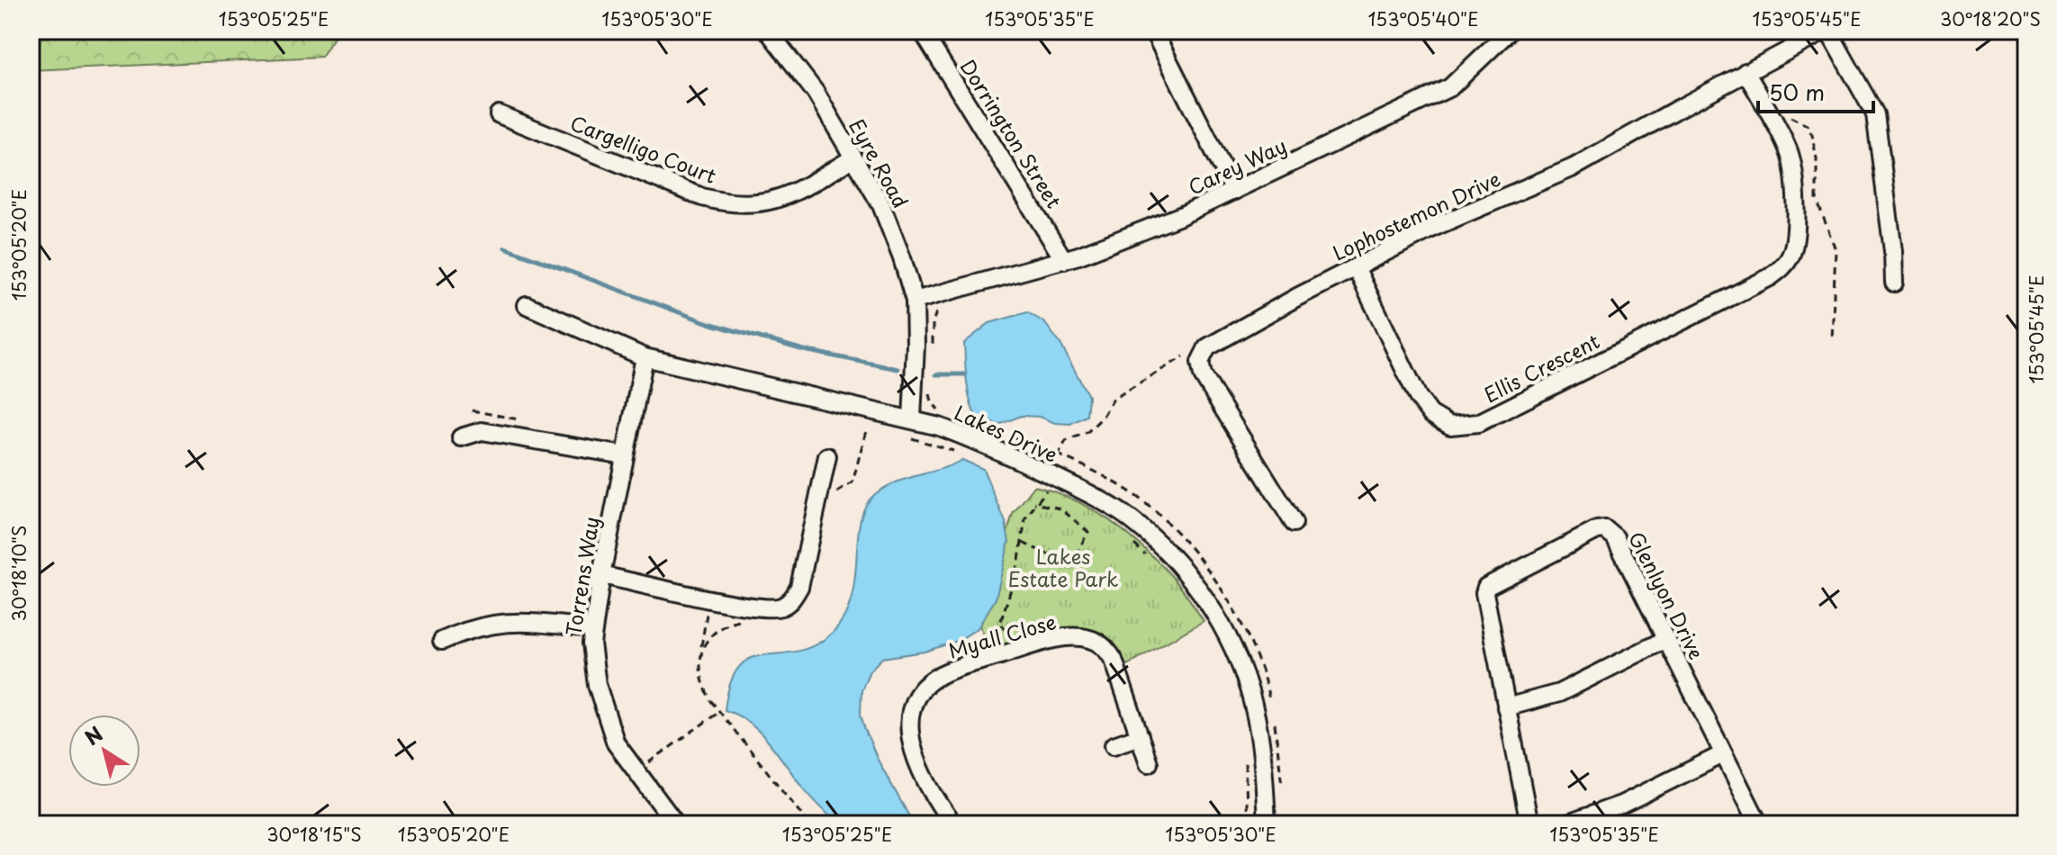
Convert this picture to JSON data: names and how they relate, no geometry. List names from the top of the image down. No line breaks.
{"streets":{"street":["Dorrington Street","Cargelligo Court","Eyre Road","Carey Way","Lophostemon Drive","Ellis Crescent","Lakes Drive","Torrens Way","Glenlyon Drive","Myall Close"]},"crossings":[["Dorrington Street","Carey Way"],["Cargelligo Court","Eyre Road"],["Eyre Road","Carey Way"],["Eyre Road","Lakes Drive"],["Lophostemon Drive","Ellis Crescent"],["Lakes Drive","Torrens Way"]],"parks":["Lakes Estate Park"],"scale_bar":"50 m","north":"top left","coordinates":["153°05'25\"E","153°05'30\"E","153°05'35\"E","153°05'40\"E","153°05'45\"E","30°18'20\"S","153°05'20\"E","30°18'10\"S","30°18'15\"S"]}
